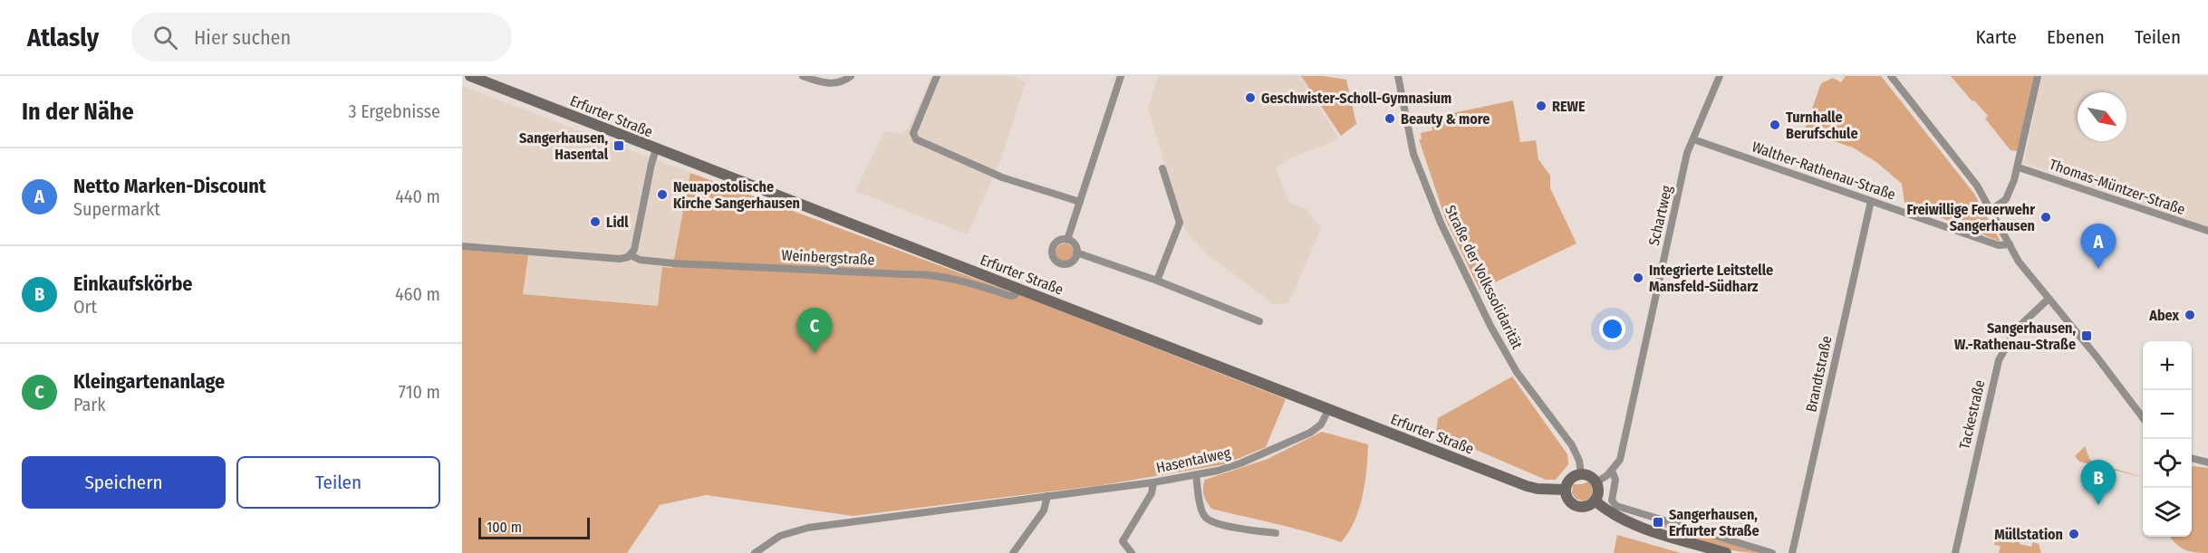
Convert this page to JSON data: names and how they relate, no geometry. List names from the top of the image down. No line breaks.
{"streets":{"main road":["Erfurter Straße"],"street":["Walther-Rathenau-Straße","Thomas-Müntzer-Straße","Schartweg","Weinbergstraße","Straße der Volkssolidarität","Brandtstraße","Tackestraße","Hasentalweg"]},"crossings":[["Erfurter Straße","Schartweg"],["Erfurter Straße","Weinbergstraße"],["Erfurter Straße","Straße der Volkssolidarität"],["Erfurter Straße","Hasentalweg"],["Walther-Rathenau-Straße","Schartweg"],["Walther-Rathenau-Straße","Brandtstraße"],["Schartweg","Straße der Volkssolidarität"]],"places":{"other":["Geschwister-Scholl-Gymnasium","REWE","Beauty & more","Turnhalle Berufschule","Neuapostolische Kirche Sangerhausen","Freiwillige Feuerwehr Sangerhausen","Lidl","Integrierte Leitstelle Mansfeld-Südharz","Abex","Müllstation"],"transit":["Sangerhausen, Hasental","Sangerhausen, W.-Rathenau-Straße","Sangerhausen, Erfurter Straße"]},"scale_bar":"100 m","north":"bottom right","page":{"header":"Atlasly","search":"Hier suchen","nav":["Karte","Ebenen","Teilen"],"heading":["In der Nähe","3 Ergebnisse"],"list":[{"mark":"A","name":"Netto Marken-Discount","note":"Supermarkt","value":"440 m"},{"mark":"B","name":"Einkaufskörbe","note":"Ort","value":"460 m"},{"mark":"C","name":"Kleingartenanlage","note":"Park","value":"710 m"}],"pins":["A","C","B"],"map_buttons":["+","−"],"buttons":["Speichern","Teilen"],"scale":"100 m"}}
